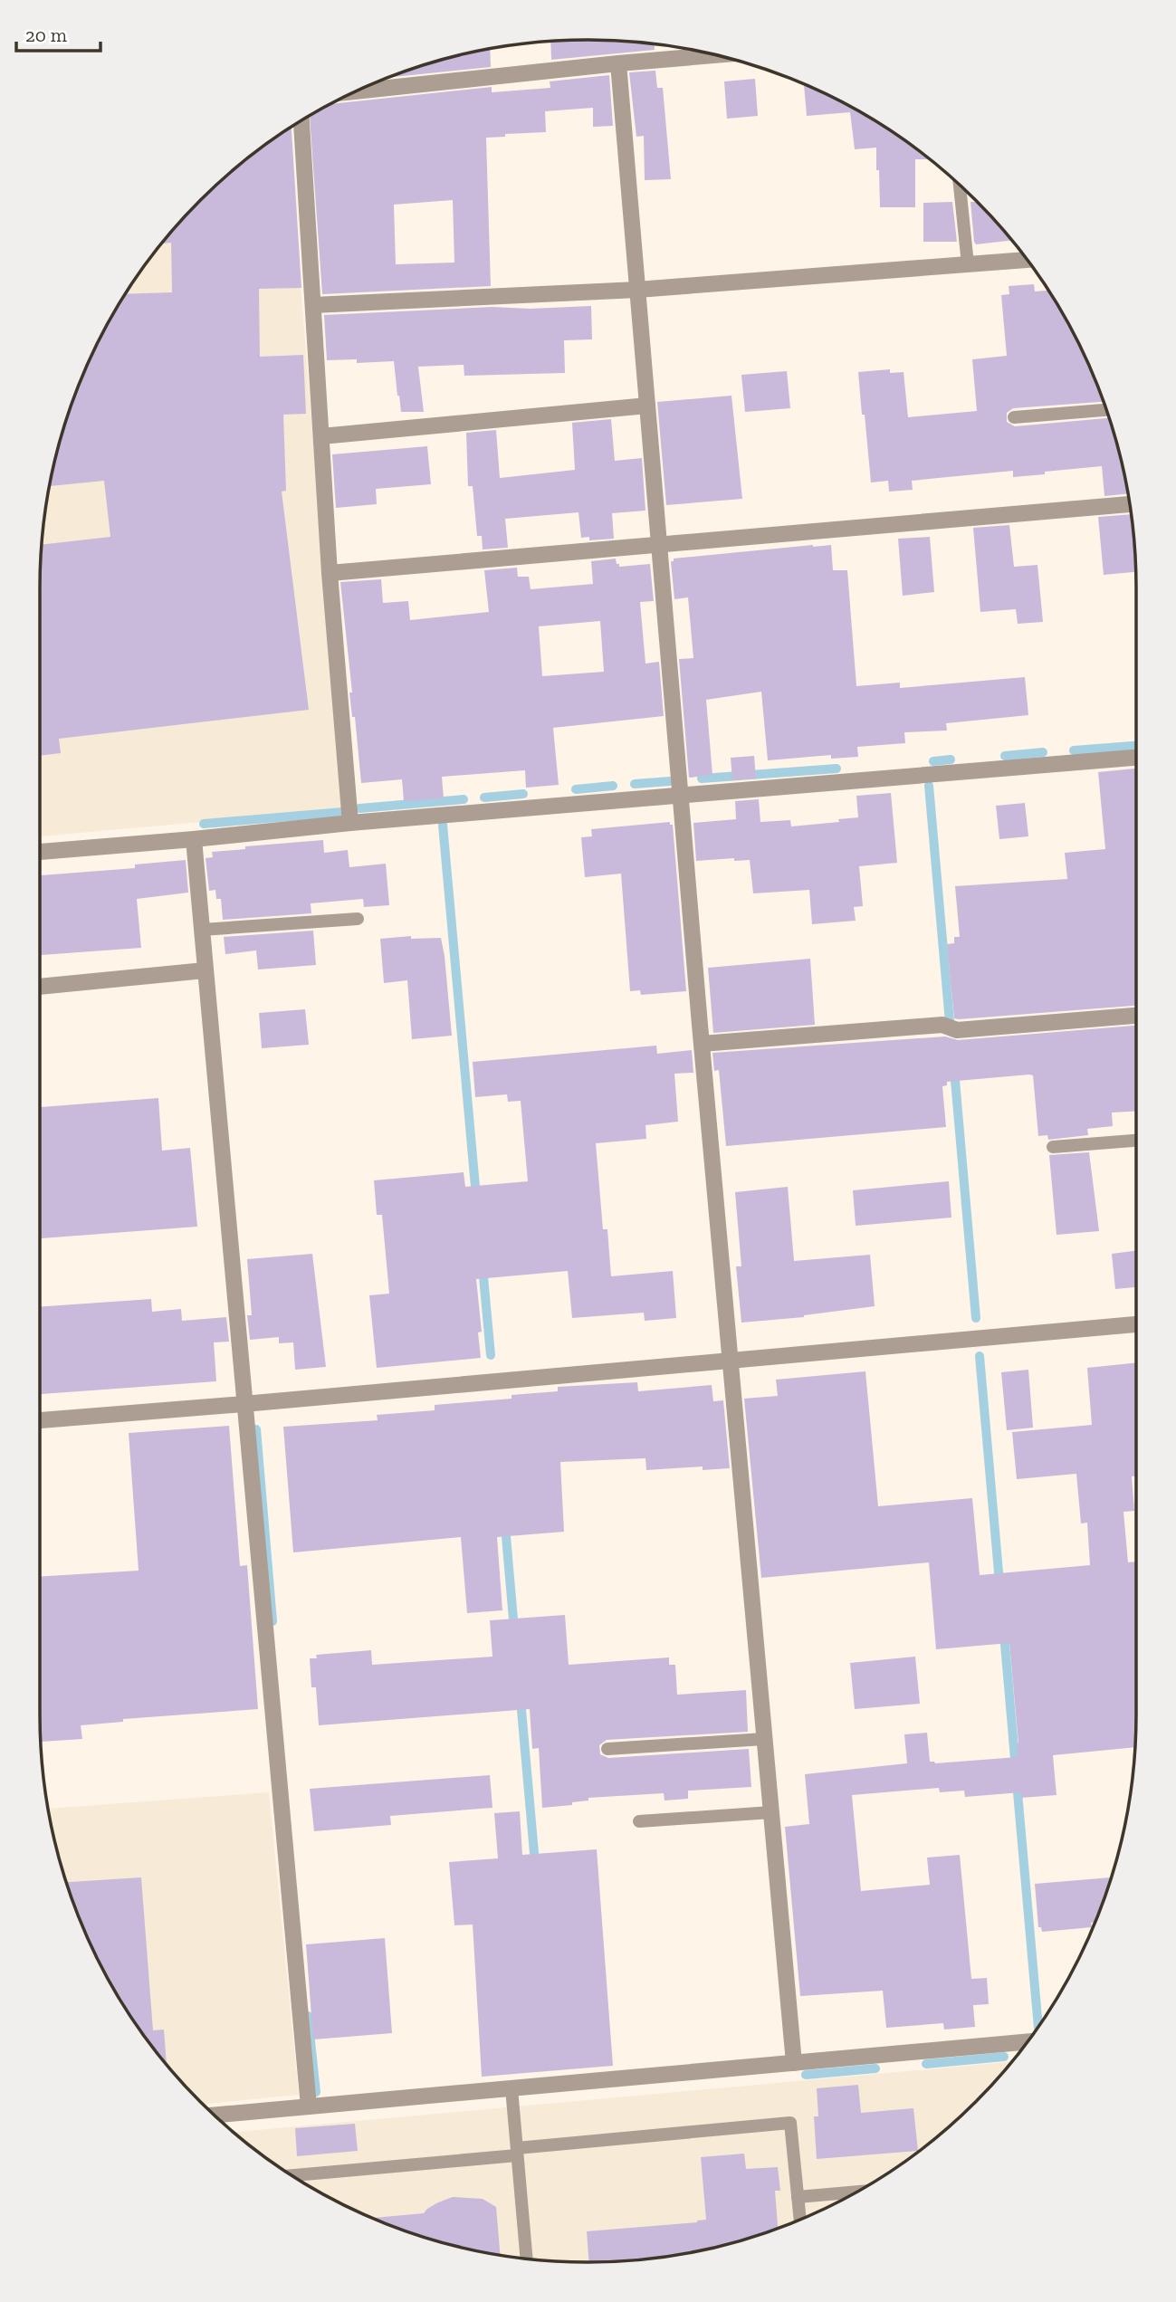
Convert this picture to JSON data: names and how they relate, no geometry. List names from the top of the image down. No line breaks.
{"scale_bar":"20 m"}
